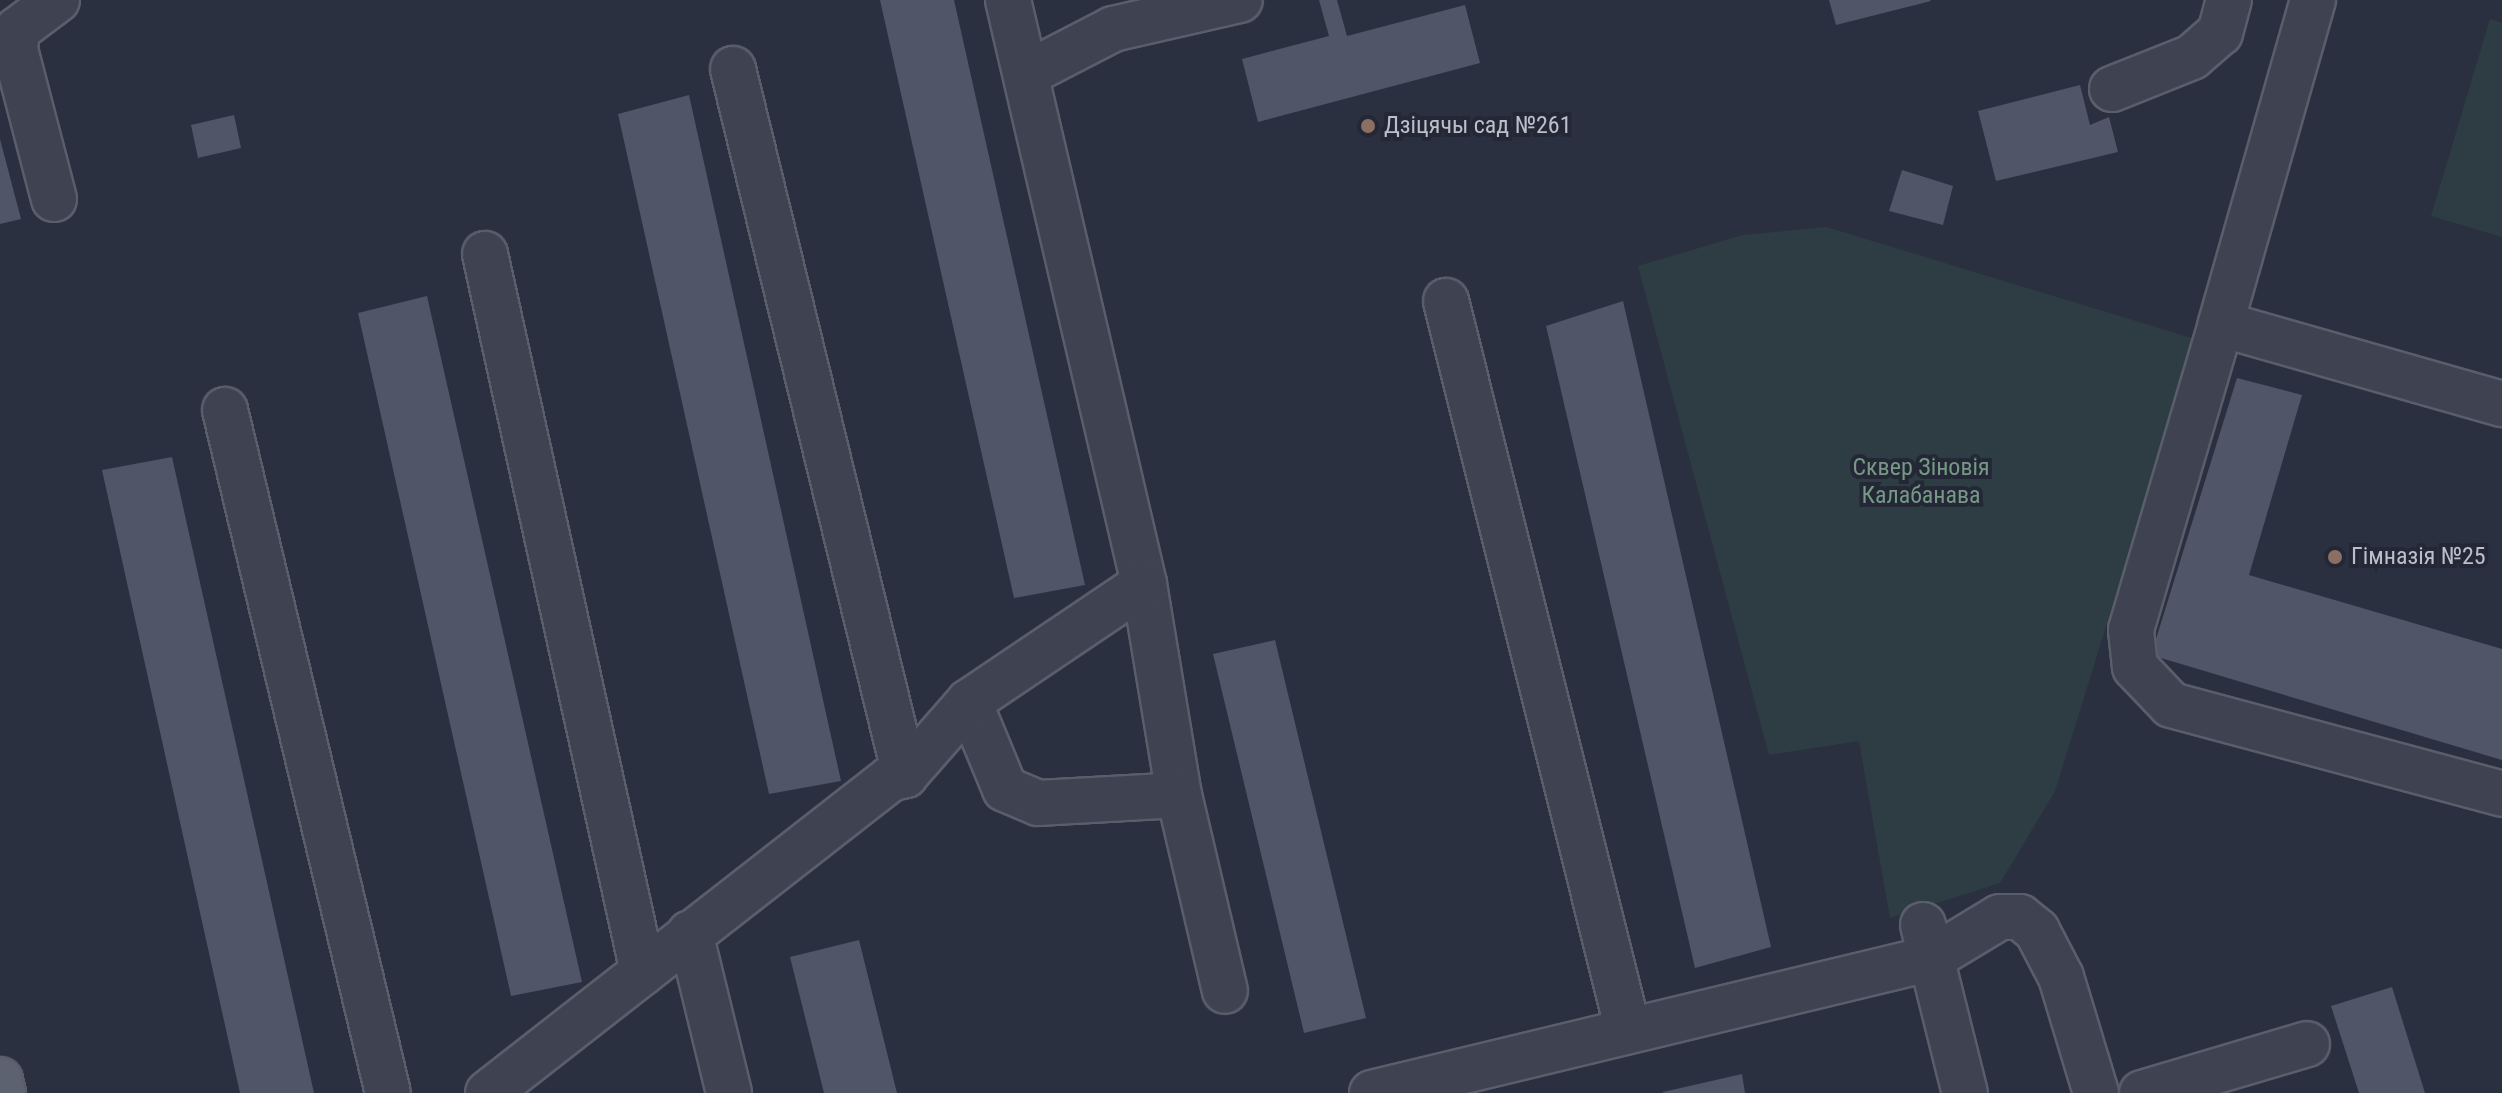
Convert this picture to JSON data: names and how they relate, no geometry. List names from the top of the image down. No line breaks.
{"parks":["Сквер Зіновія Калабанава"],"places":["Дзіцячы сад №261","Гімназія №25"]}
